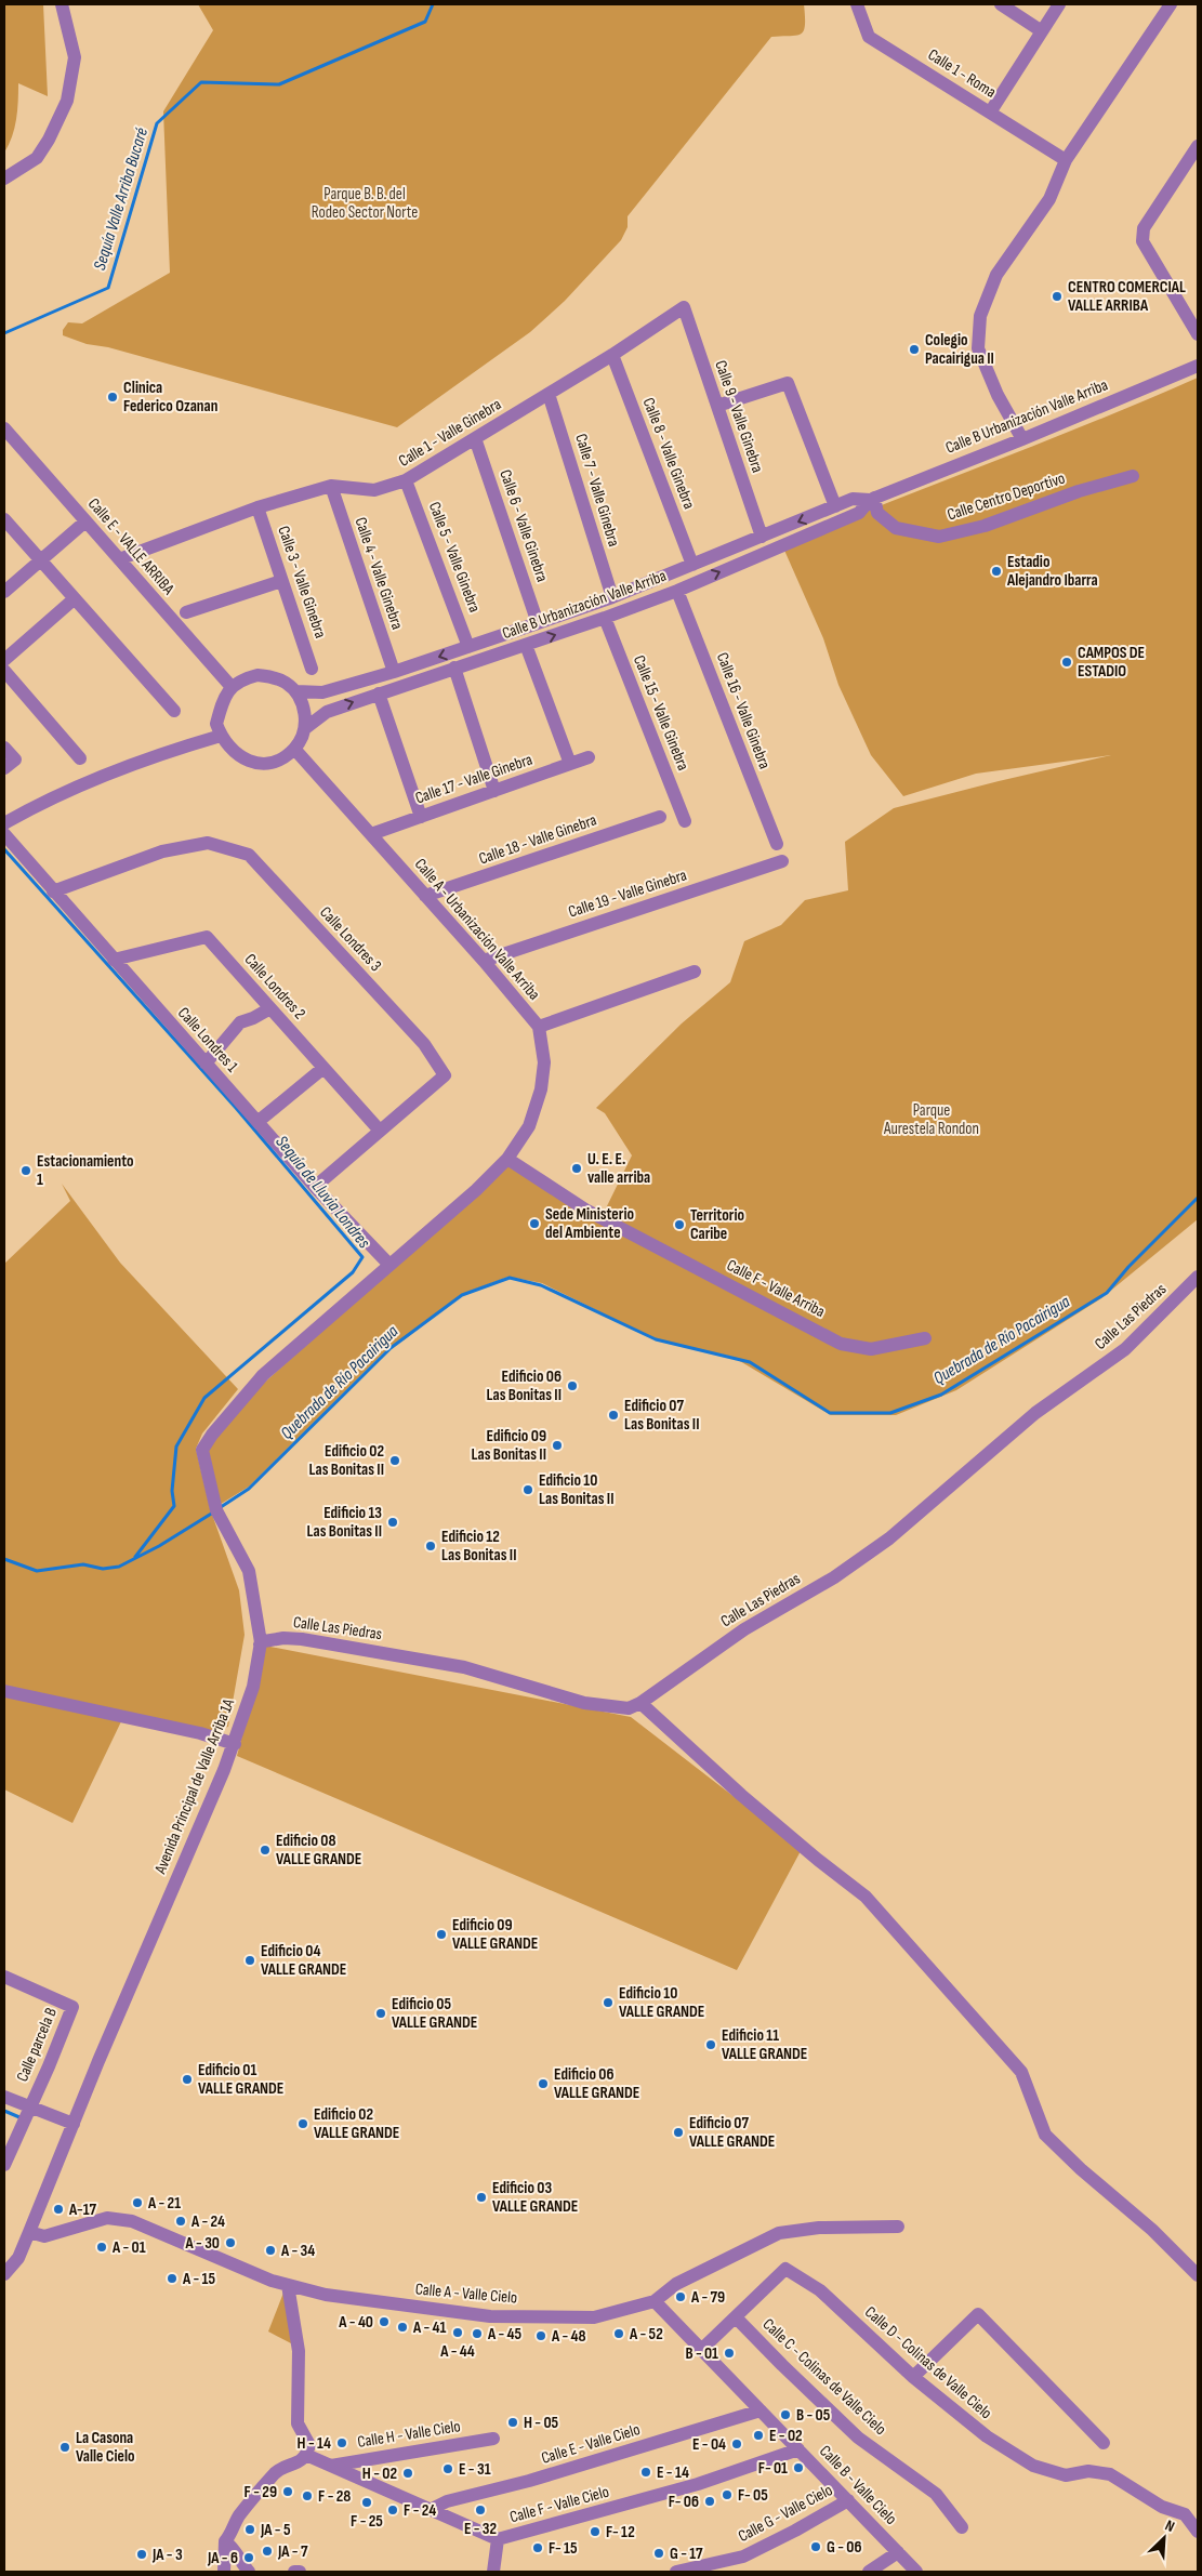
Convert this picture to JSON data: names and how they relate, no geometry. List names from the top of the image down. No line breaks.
{"streets":{"street":["Calle 1 - Roma","Calle 9 - Valle Ginebra","Calle B Urbanización Valle Arriba","Calle 1 - Valle Ginebra","Calle 8 - Valle Ginebra","Calle 7 - Valle Ginebra","Calle Centro Deportivo","Calle 6 - Valle Ginebra","Calle E - VALLE ARRIBA","Calle 5 - Valle Ginebra","Calle 4 - Valle Ginebra","Calle 3 - Valle Ginebra","Calle 16 - Valle Ginebra","Calle 15 - Valle Ginebra","Calle 17 - Valle Ginebra","Calle 18 - Valle Ginebra","Calle 19 - Valle Ginebra","Calle A - Urbanización Valle Arriba","Calle Londres 3","Calle Londres 2","Calle Londres 1","Calle F - Valle Arriba","Calle Las Piedras","Avenida Principal de Valle Arriba 1A","Calle parcela B","Calle A - Valle Cielo","Calle D - Colinas de Valle Cielo","Calle C - Colinas de Valle Cielo","Calle H - Valle Cielo","Calle E - Valle Cielo","Calle B - Valle Cielo","Calle F - Valle Cielo","Calle G - Valle Cielo"]},"crossings":[["Calle 9 - Valle Ginebra","Calle B Urbanización Valle Arriba"],["Calle 9 - Valle Ginebra","Calle 1 - Valle Ginebra"],["Calle B Urbanización Valle Arriba","Calle 8 - Valle Ginebra"],["Calle B Urbanización Valle Arriba","Calle 7 - Valle Ginebra"],["Calle B Urbanización Valle Arriba","Calle Centro Deportivo"],["Calle B Urbanización Valle Arriba","Calle 6 - Valle Ginebra"],["Calle B Urbanización Valle Arriba","Calle E - VALLE ARRIBA"],["Calle B Urbanización Valle Arriba","Calle 5 - Valle Ginebra"],["Calle B Urbanización Valle Arriba","Calle 4 - Valle Ginebra"],["Calle B Urbanización Valle Arriba","Calle 16 - Valle Ginebra"],["Calle B Urbanización Valle Arriba","Calle 15 - Valle Ginebra"],["Calle B Urbanización Valle Arriba","Calle A - Urbanización Valle Arriba"],["Calle 1 - Valle Ginebra","Calle 8 - Valle Ginebra"],["Calle 1 - Valle Ginebra","Calle 7 - Valle Ginebra"],["Calle 1 - Valle Ginebra","Calle 6 - Valle Ginebra"],["Calle 1 - Valle Ginebra","Calle E - VALLE ARRIBA"],["Calle 1 - Valle Ginebra","Calle 5 - Valle Ginebra"],["Calle 1 - Valle Ginebra","Calle 4 - Valle Ginebra"],["Calle 1 - Valle Ginebra","Calle 3 - Valle Ginebra"],["Calle E - VALLE ARRIBA","Calle A - Urbanización Valle Arriba"],["Calle 17 - Valle Ginebra","Calle A - Urbanización Valle Arriba"],["Calle 18 - Valle Ginebra","Calle A - Urbanización Valle Arriba"],["Calle 19 - Valle Ginebra","Calle A - Urbanización Valle Arriba"],["Calle Londres 3","Calle Londres 2"],["Calle Londres 3","Calle Londres 1"],["Calle Londres 2","Calle Londres 1"],["Calle Londres 1","Avenida Principal de Valle Arriba 1A"],["Calle F - Valle Arriba","Avenida Principal de Valle Arriba 1A"],["Calle Las Piedras","Avenida Principal de Valle Arriba 1A"],["Avenida Principal de Valle Arriba 1A","Calle A - Valle Cielo"],["Calle A - Valle Cielo","Calle B - Valle Cielo"],["Calle D - Colinas de Valle Cielo","Calle C - Colinas de Valle Cielo"],["Calle H - Valle Cielo","Calle F - Valle Cielo"],["Calle E - Valle Cielo","Calle B - Valle Cielo"],["Calle E - Valle Cielo","Calle F - Valle Cielo"],["Calle B - Valle Cielo","Calle F - Valle Cielo"],["Calle B - Valle Cielo","Calle G - Valle Cielo"]],"water":["Sequía Valle Arriba Bucaré","Sequía de Lluvia Londres","Quebrada de Río Pacairigua"],"parks":["Parque B. B. del Rodeo Sector Norte","Parque Aurestela Rondon"],"places":["CENTRO COMERCIAL VALLE ARRIBA","Colegio Pacairigua II","Clinica Federico Ozanan","Estadio Alejandro Ibarra","CAMPOS DE ESTADIO","U. E. E. valle arriba","Estacionamiento 1","Sede Ministerio del Ambiente","Territorio Caribe","Edificio 06 Las Bonitas II","Edificio 07 Las Bonitas II","Edificio 09 Las Bonitas II","Edificio 02 Las Bonitas II","Edificio 10 Las Bonitas II","Edificio 13 Las Bonitas II","Edificio 12 Las Bonitas II","Edificio 08 VALLE GRANDE","Edificio 09 VALLE GRANDE","Edificio 04 VALLE GRANDE","Edificio 10 VALLE GRANDE","Edificio 05 VALLE GRANDE","Edificio 11 VALLE GRANDE","Edificio 01 VALLE GRANDE","Edificio 06 VALLE GRANDE","Edificio 02 VALLE GRANDE","Edificio 07 VALLE GRANDE","Edificio 03 VALLE GRANDE","A - 21","A-17","A - 24","A - 30","A - 01","A - 34","A - 15","A - 79","A - 40","A - 41","A - 44","A - 45","A - 52","A - 48","B - 01","B - 05","H - 05","E - 02","H - 14","E - 04","La Casona Valle Cielo","F- 01","E - 31","E - 14","H - 02","F - 29","F- 05","F - 28","F- 06","F - 25","F - 24","E - 32","JA - 5","F- 12","G - 06","F- 15","JA - 7","G - 17","JA - 3","JA - 6"],"north":"top right"}
